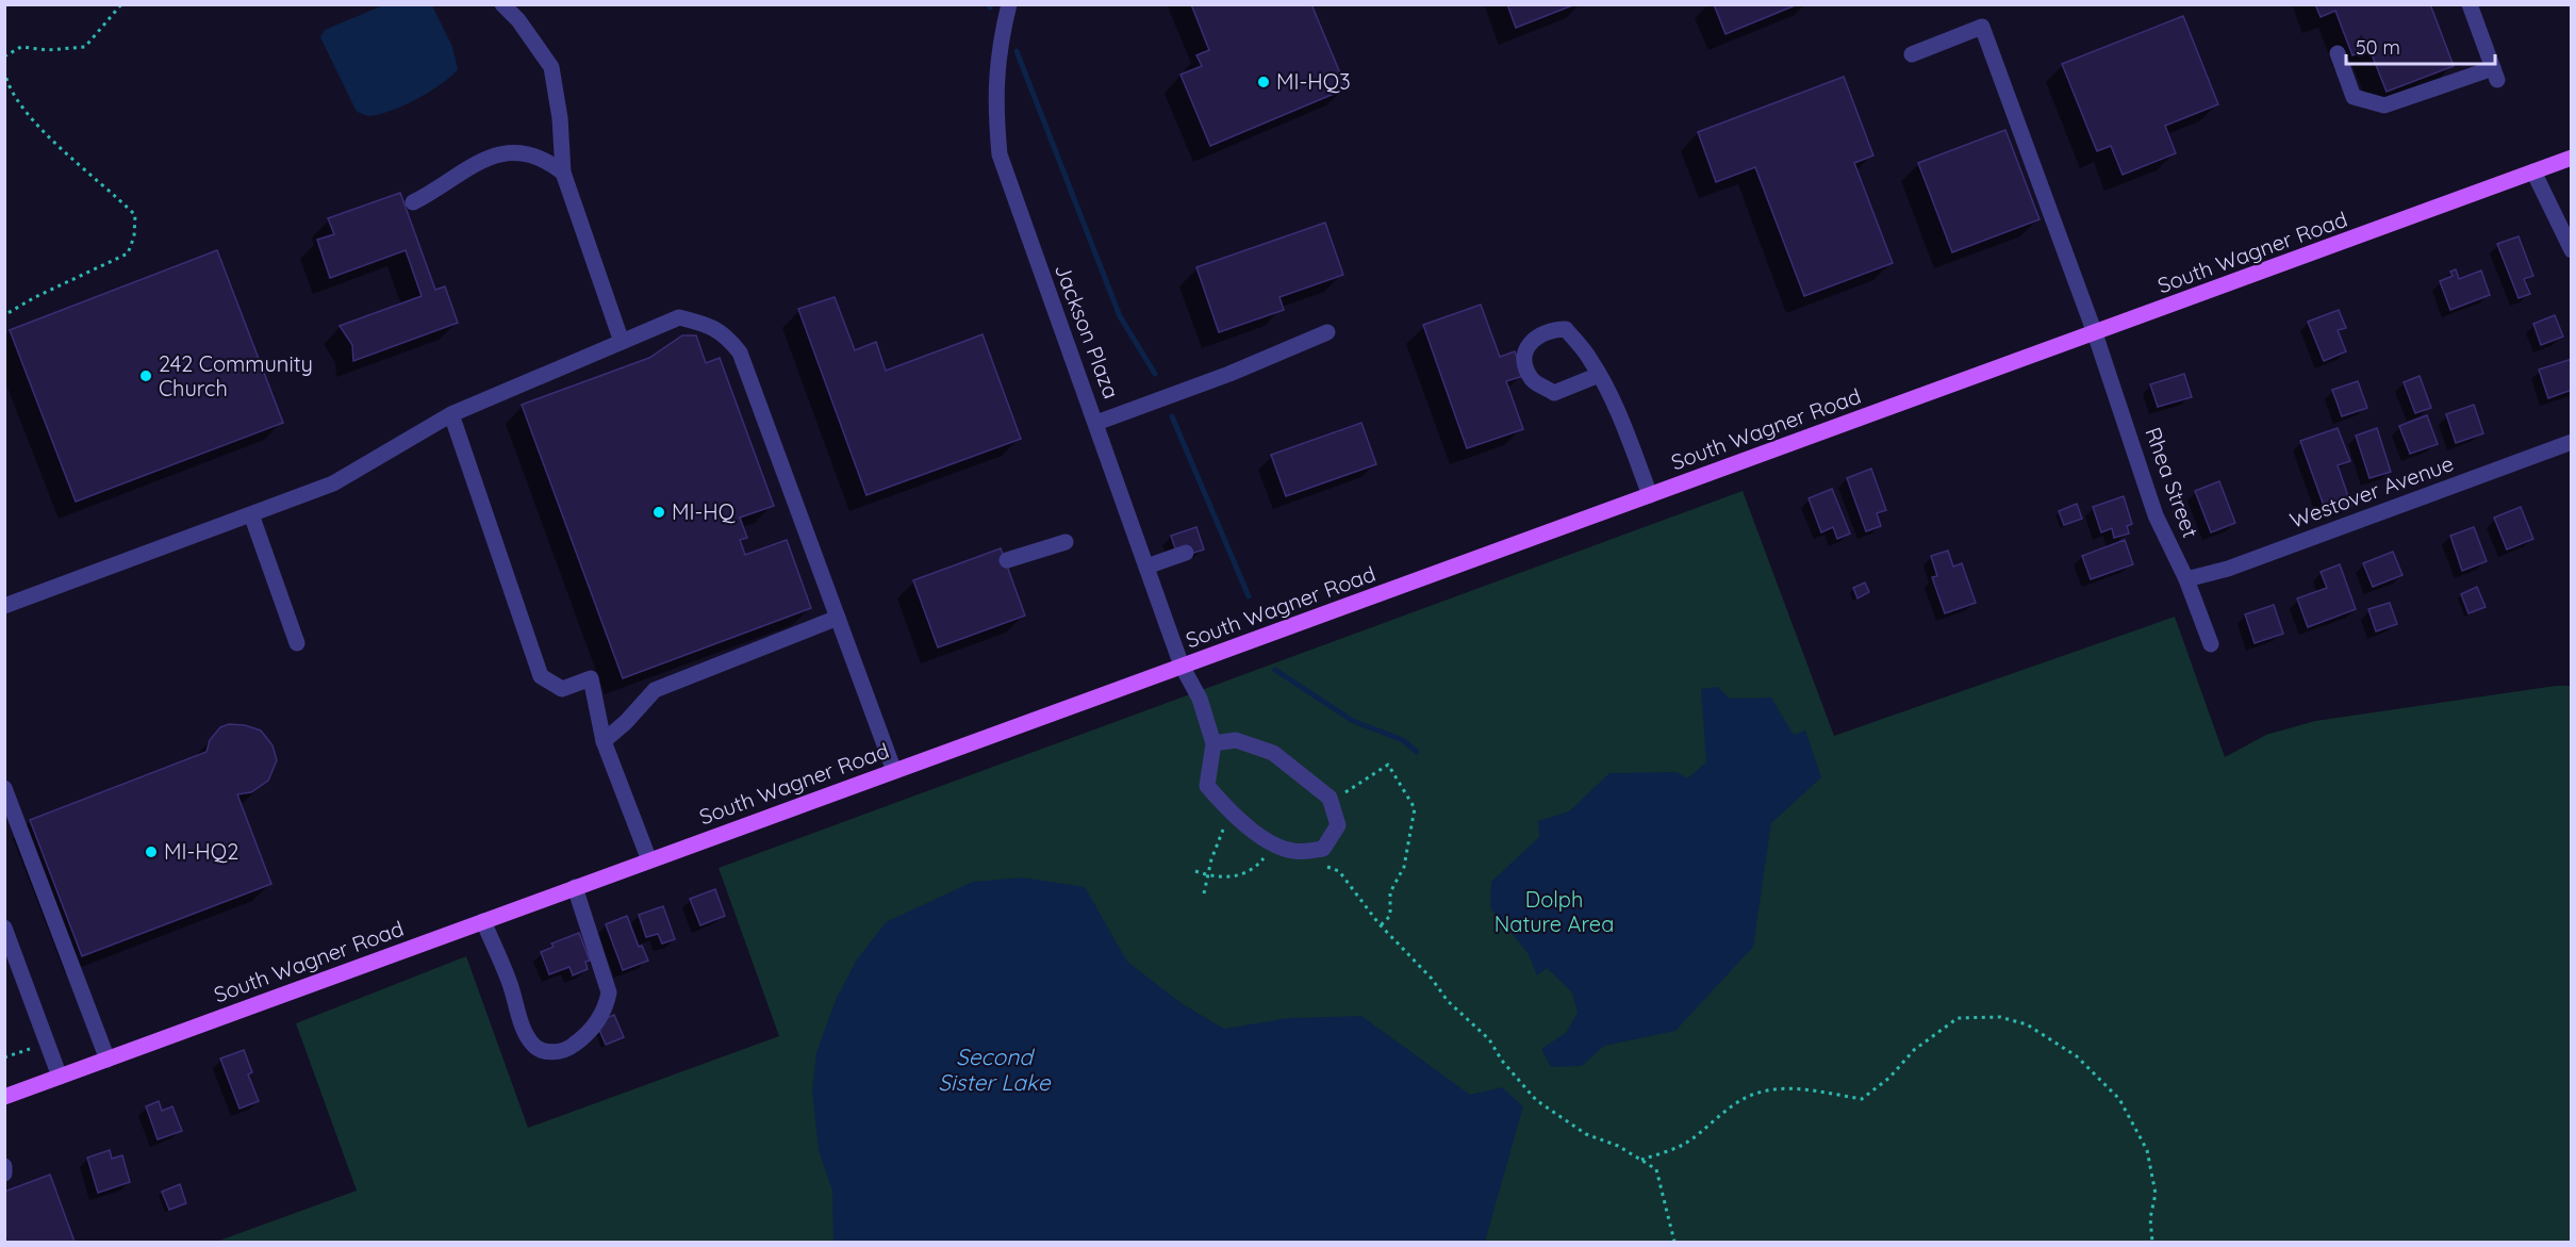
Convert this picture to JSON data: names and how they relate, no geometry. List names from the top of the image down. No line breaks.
{"streets":{"main road":["South Wagner Road"],"street":["Jackson Plaza","Rhea Street","Westover Avenue"]},"crossings":[["South Wagner Road","Jackson Plaza"],["South Wagner Road","Rhea Street"],["Rhea Street","Westover Avenue"]],"water":["Second Sister Lake"],"parks":["Dolph Nature Area"],"places":["MI-HQ3","242 Community Church","MI-HQ","MI-HQ2"],"scale_bar":"50 m"}
